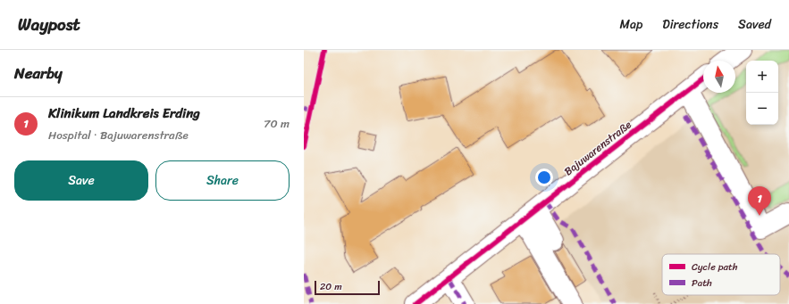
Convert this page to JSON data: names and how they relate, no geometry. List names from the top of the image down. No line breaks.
{"streets":{"street":["Bajuwarenstraße"]},"legend":["Cycle path","Path"],"scale_bar":"20 m","north":"top","page":{"header":"Waypost","nav":["Map","Directions","Saved"],"heading":"Nearby","map_buttons":["+","−"],"list":[{"mark":"1","name":"Klinikum Landkreis Erding","note":"Hospital · Bajuwarenstraße","value":"70 m"}],"buttons":["Save","Share"],"pins":"1","scale":"20 m"}}
